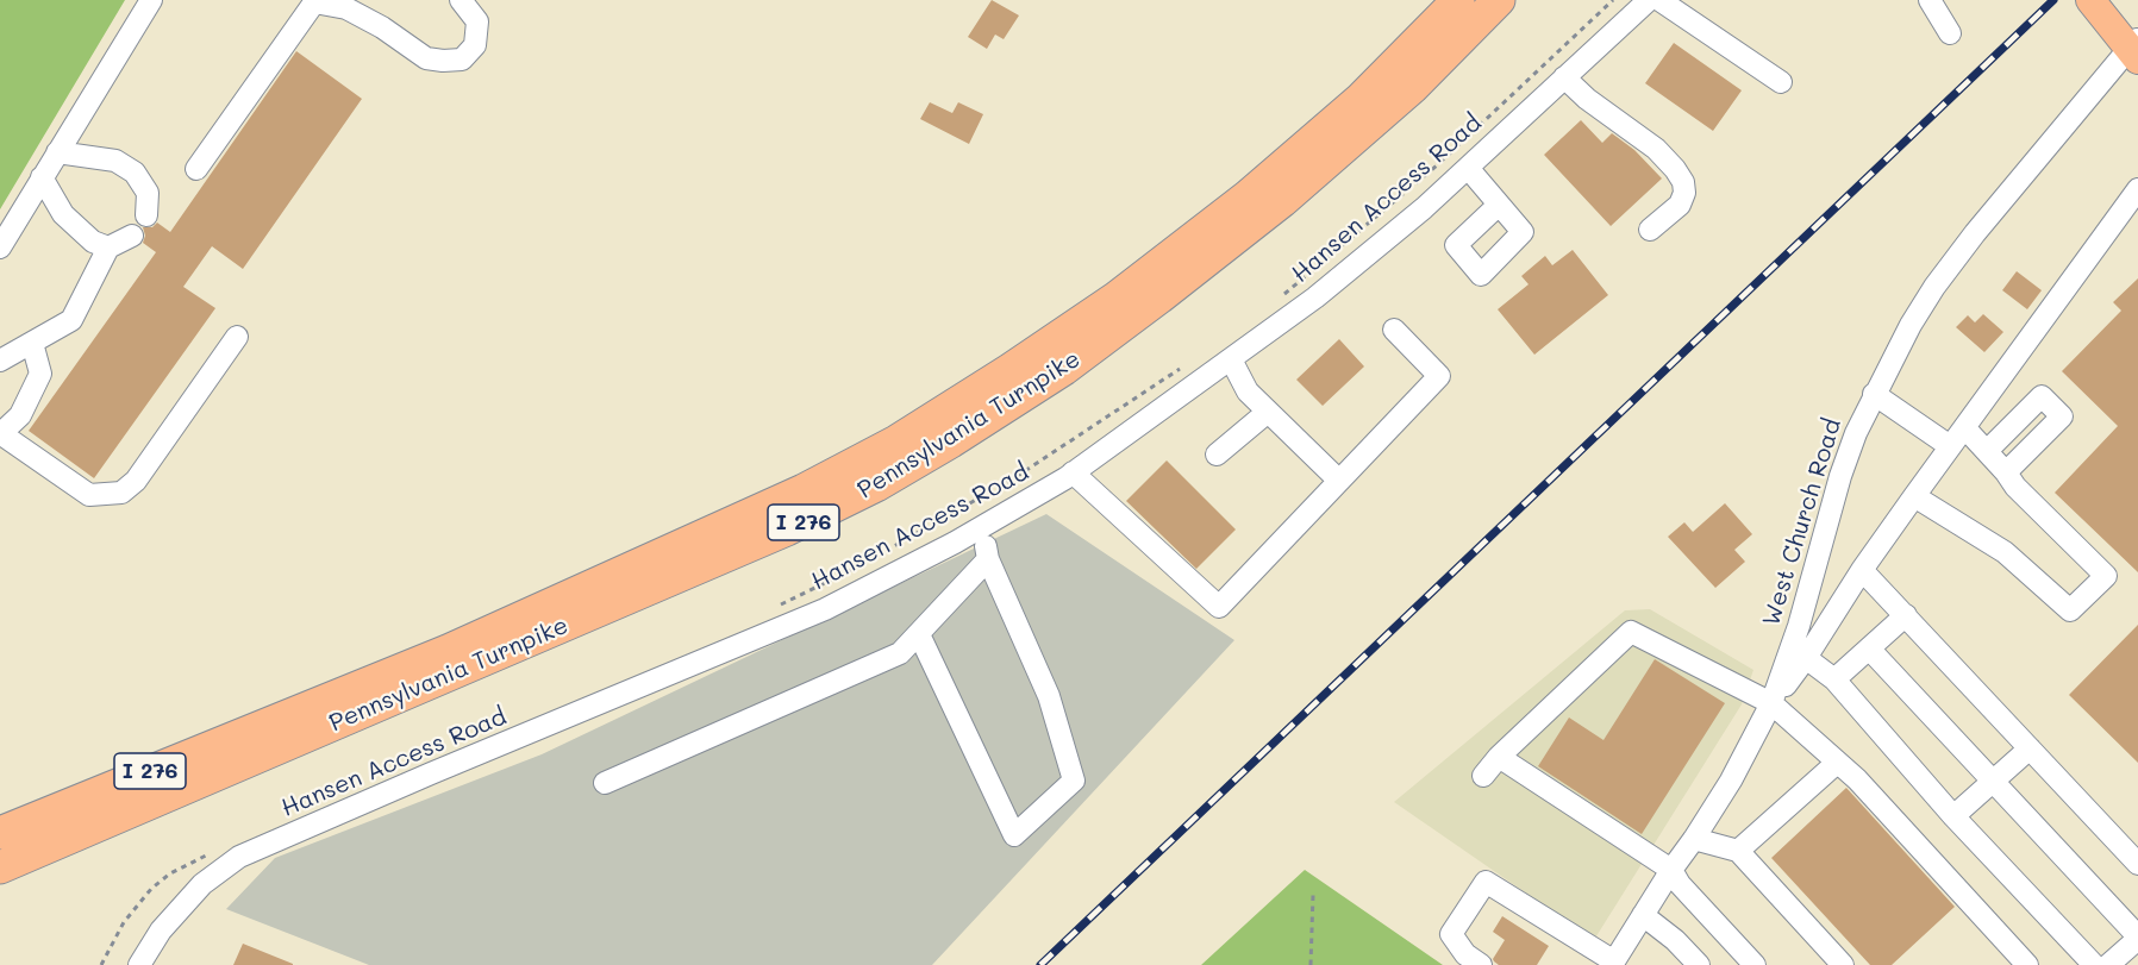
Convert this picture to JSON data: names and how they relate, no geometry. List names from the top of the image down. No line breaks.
{"streets":{"highway":["Pennsylvania Turnpike","I 276"],"street":["Hansen Access Road","West Church Road"]}}
